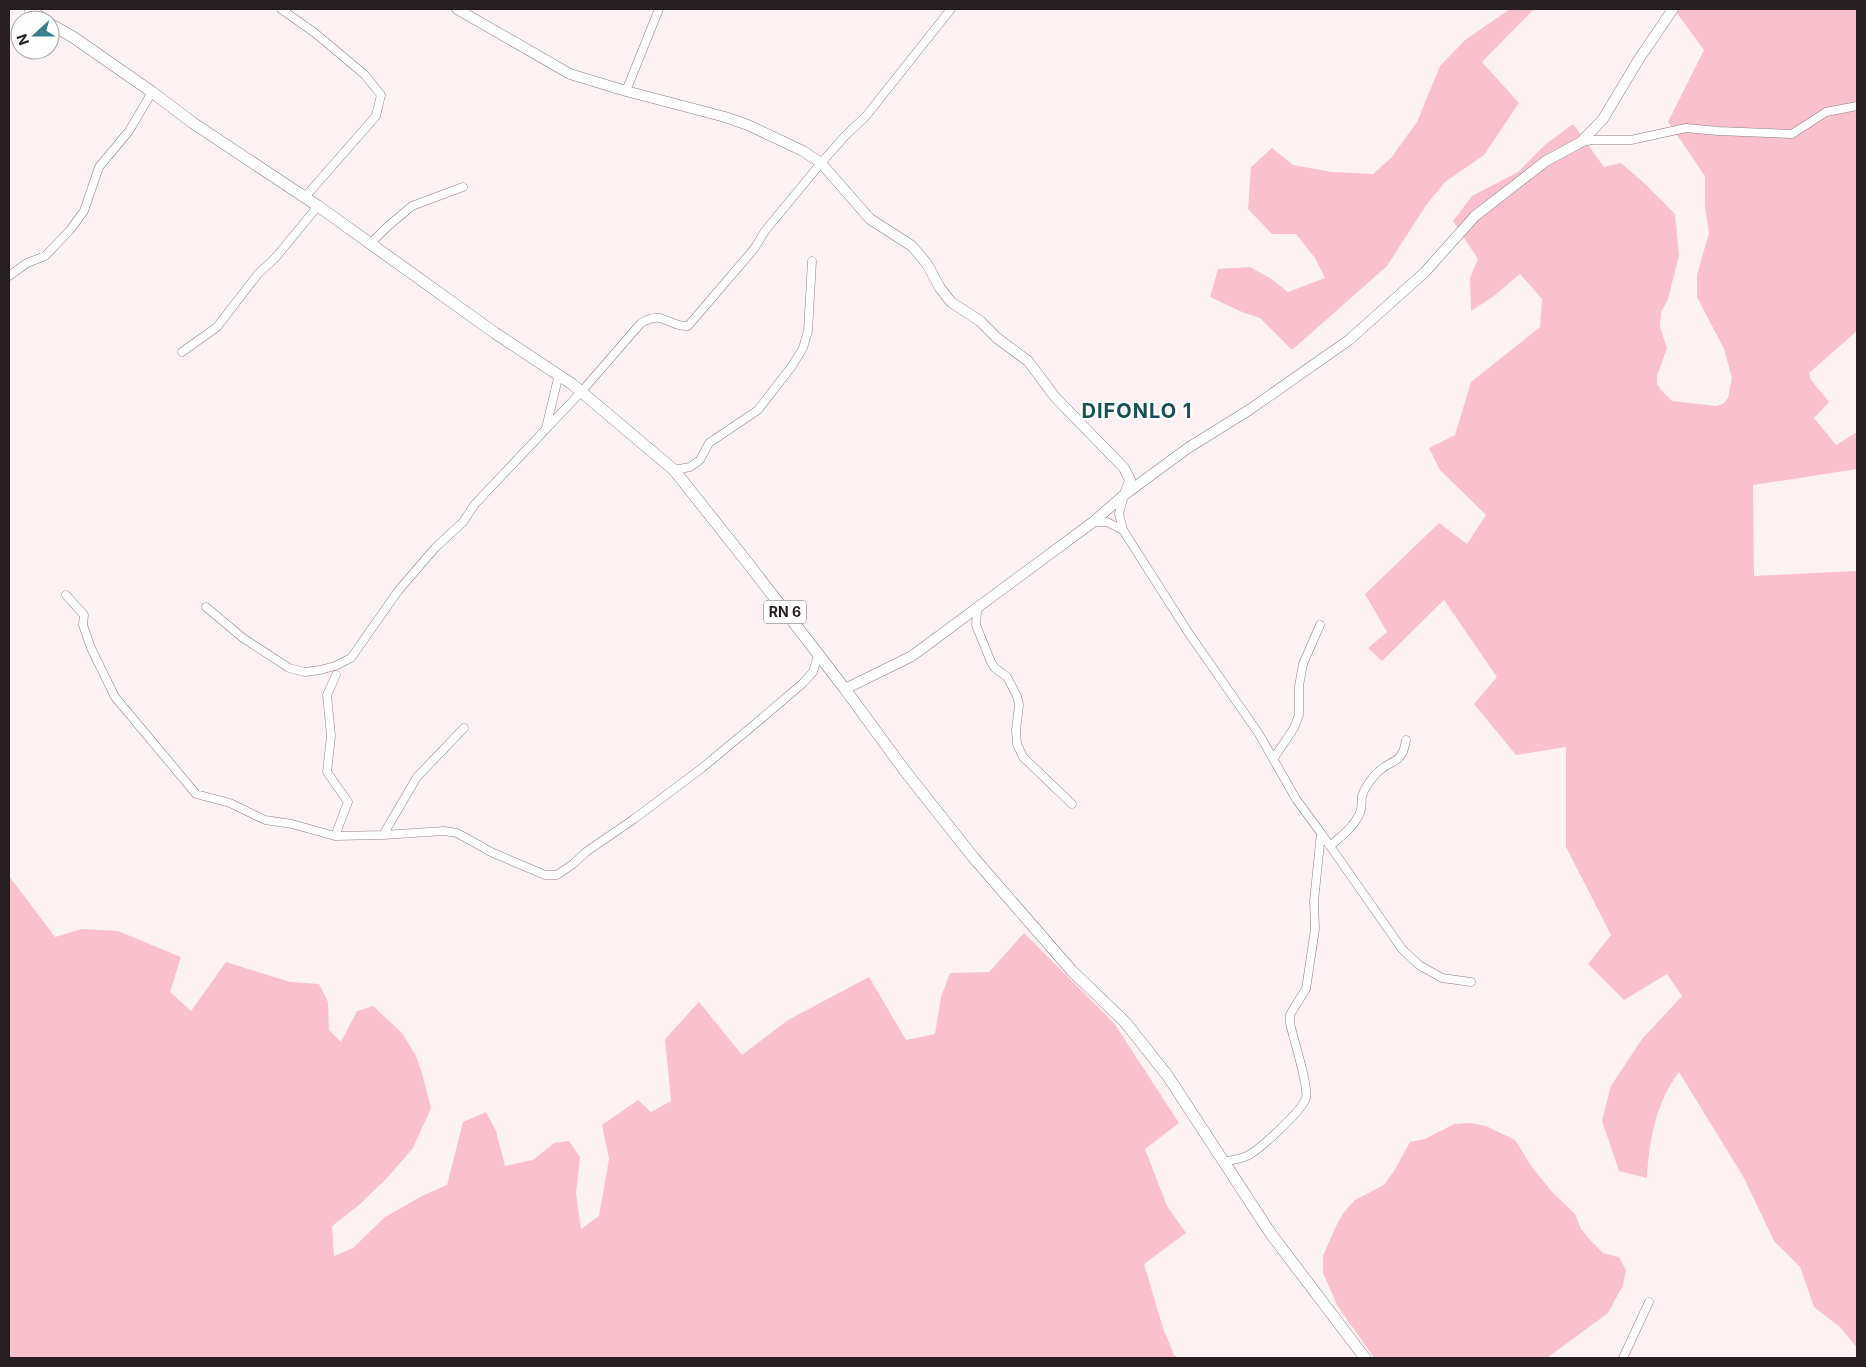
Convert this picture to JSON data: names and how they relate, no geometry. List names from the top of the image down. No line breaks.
{"streets":{"main road":["RN 6"]},"districts":["DIFONLO 1"],"north":"left"}
